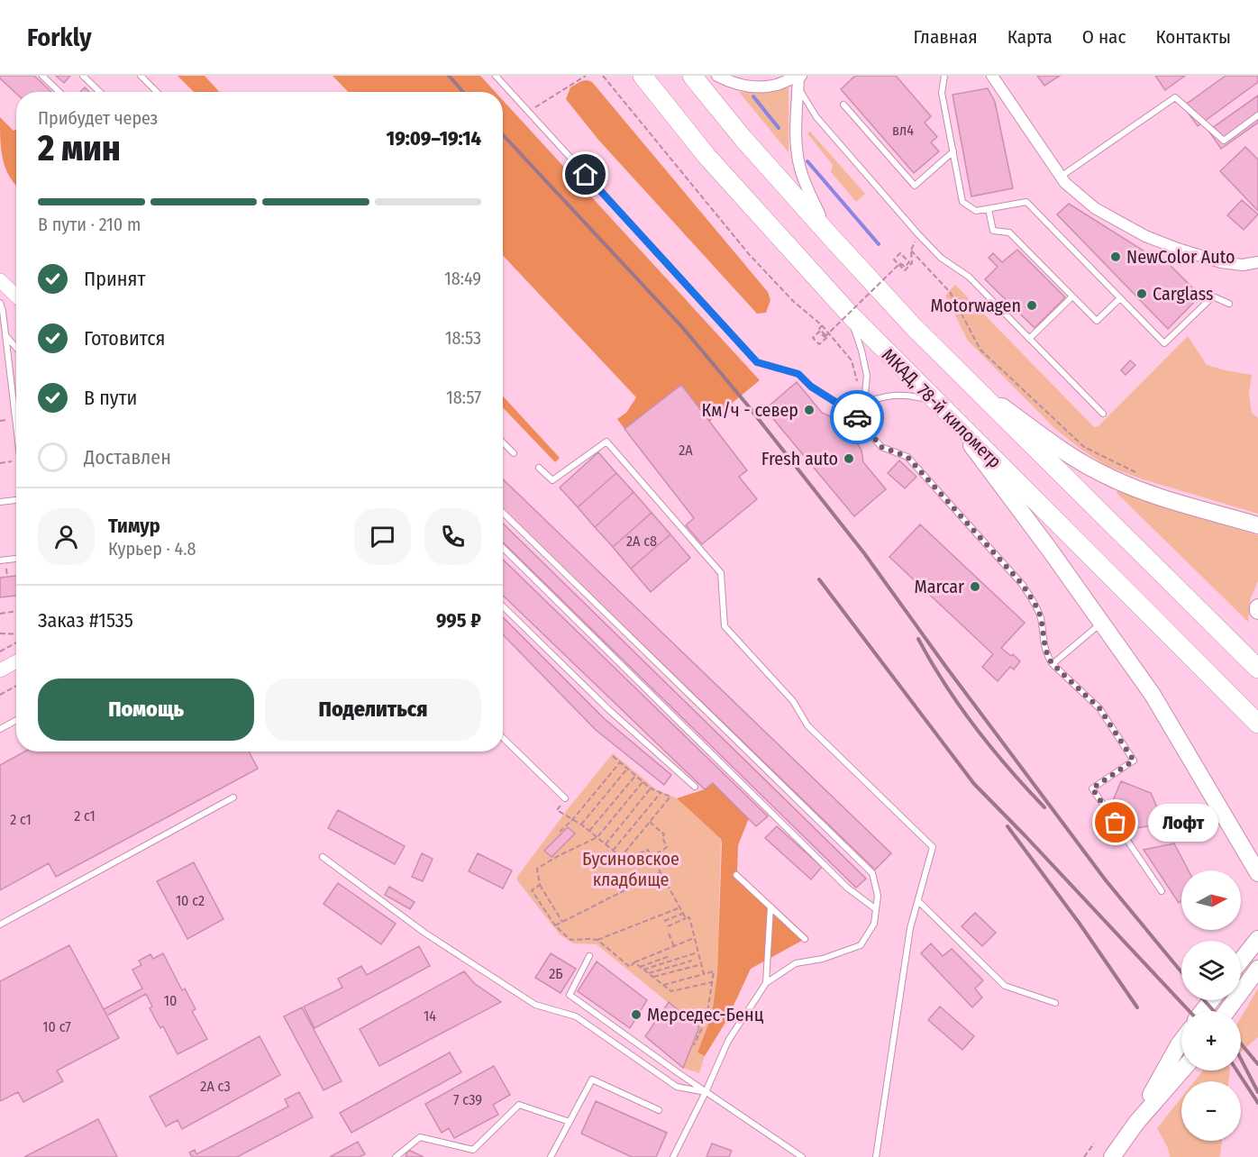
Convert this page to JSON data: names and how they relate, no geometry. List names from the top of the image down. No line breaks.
{"streets":{"highway":["МКАД, 78-й километр"]},"parks":["Бусиновское кладбище"],"places":["NewColor Auto","Carglass","Motorwagen","Км/ч - север","Fresh auto","Marcar","Лофт","Мерседес-Бенц"],"house_numbers":["вл4","2А","2А с8","2 с1","2 с1","10 с2","2Б","10","14","10 с7","2А с3","7 с39"],"north":"right","page":{"header":"Forkly","nav":["Главная","Карта","О нас","Контакты"],"heading":["2 мин","Прибудет через","19:09–19:14"],"panel":["Тимур","Курьер · 4.8","Заказ #1535","995 ₽"],"bar":"В пути · 210 m","list":[["Принят","18:49"],["Готовится","18:53"],["В пути","18:57"],"Доставлен"],"buttons":["Помощь","Поделиться"],"bubble":"Лофт","map_buttons":["+","−"]}}
